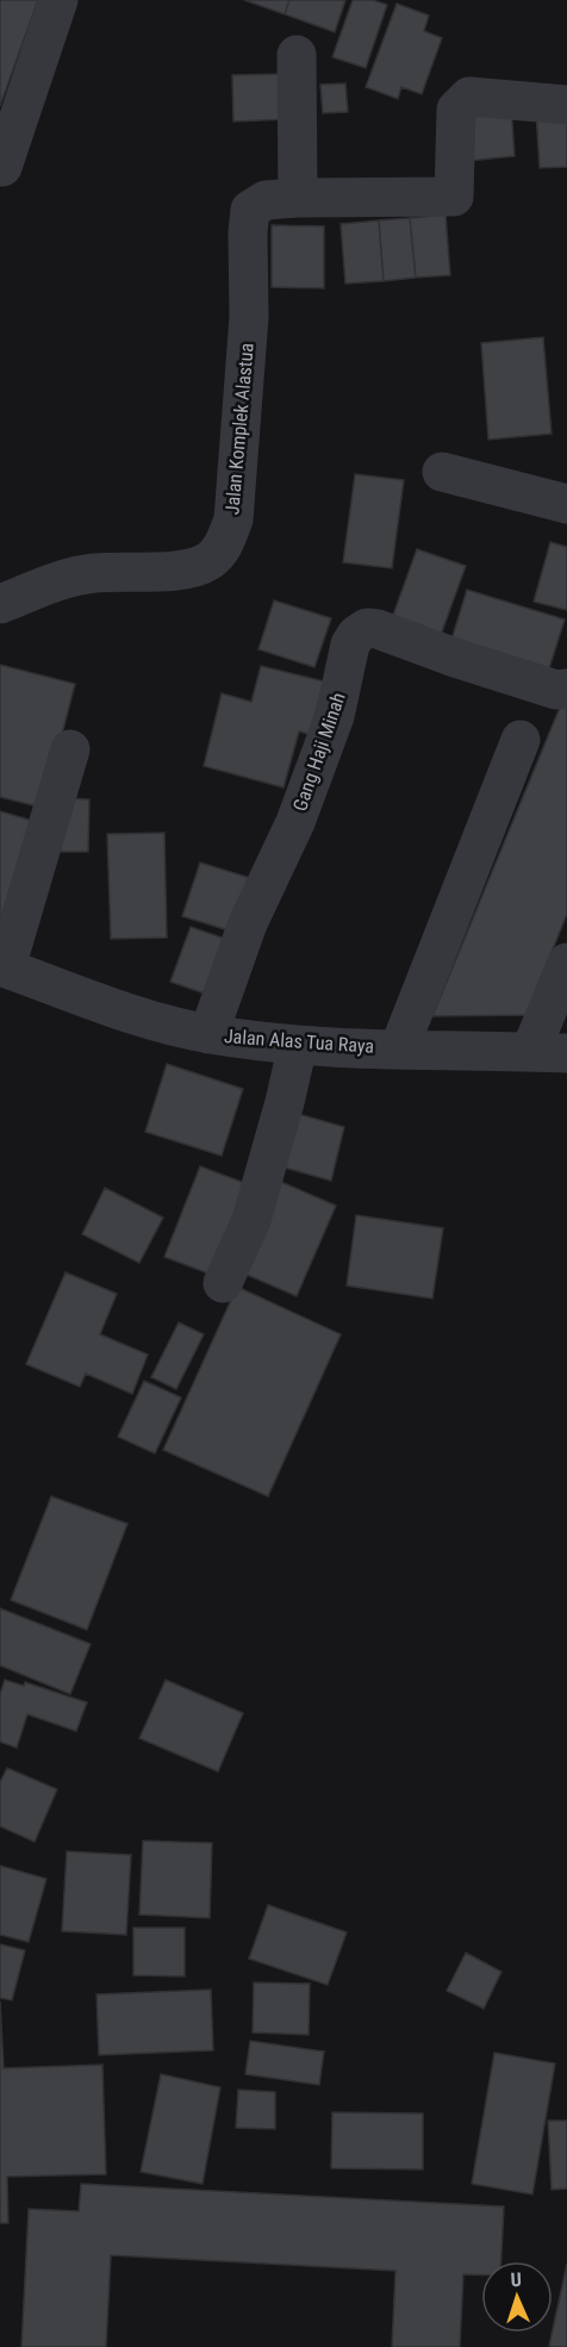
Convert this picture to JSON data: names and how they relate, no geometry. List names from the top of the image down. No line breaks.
{"streets":{"street":["Jalan Komplek Alastua","Gang Haji Minah","Jalan Alas Tua Raya"]},"crossings":[["Gang Haji Minah","Jalan Alas Tua Raya"]],"north":"top"}
